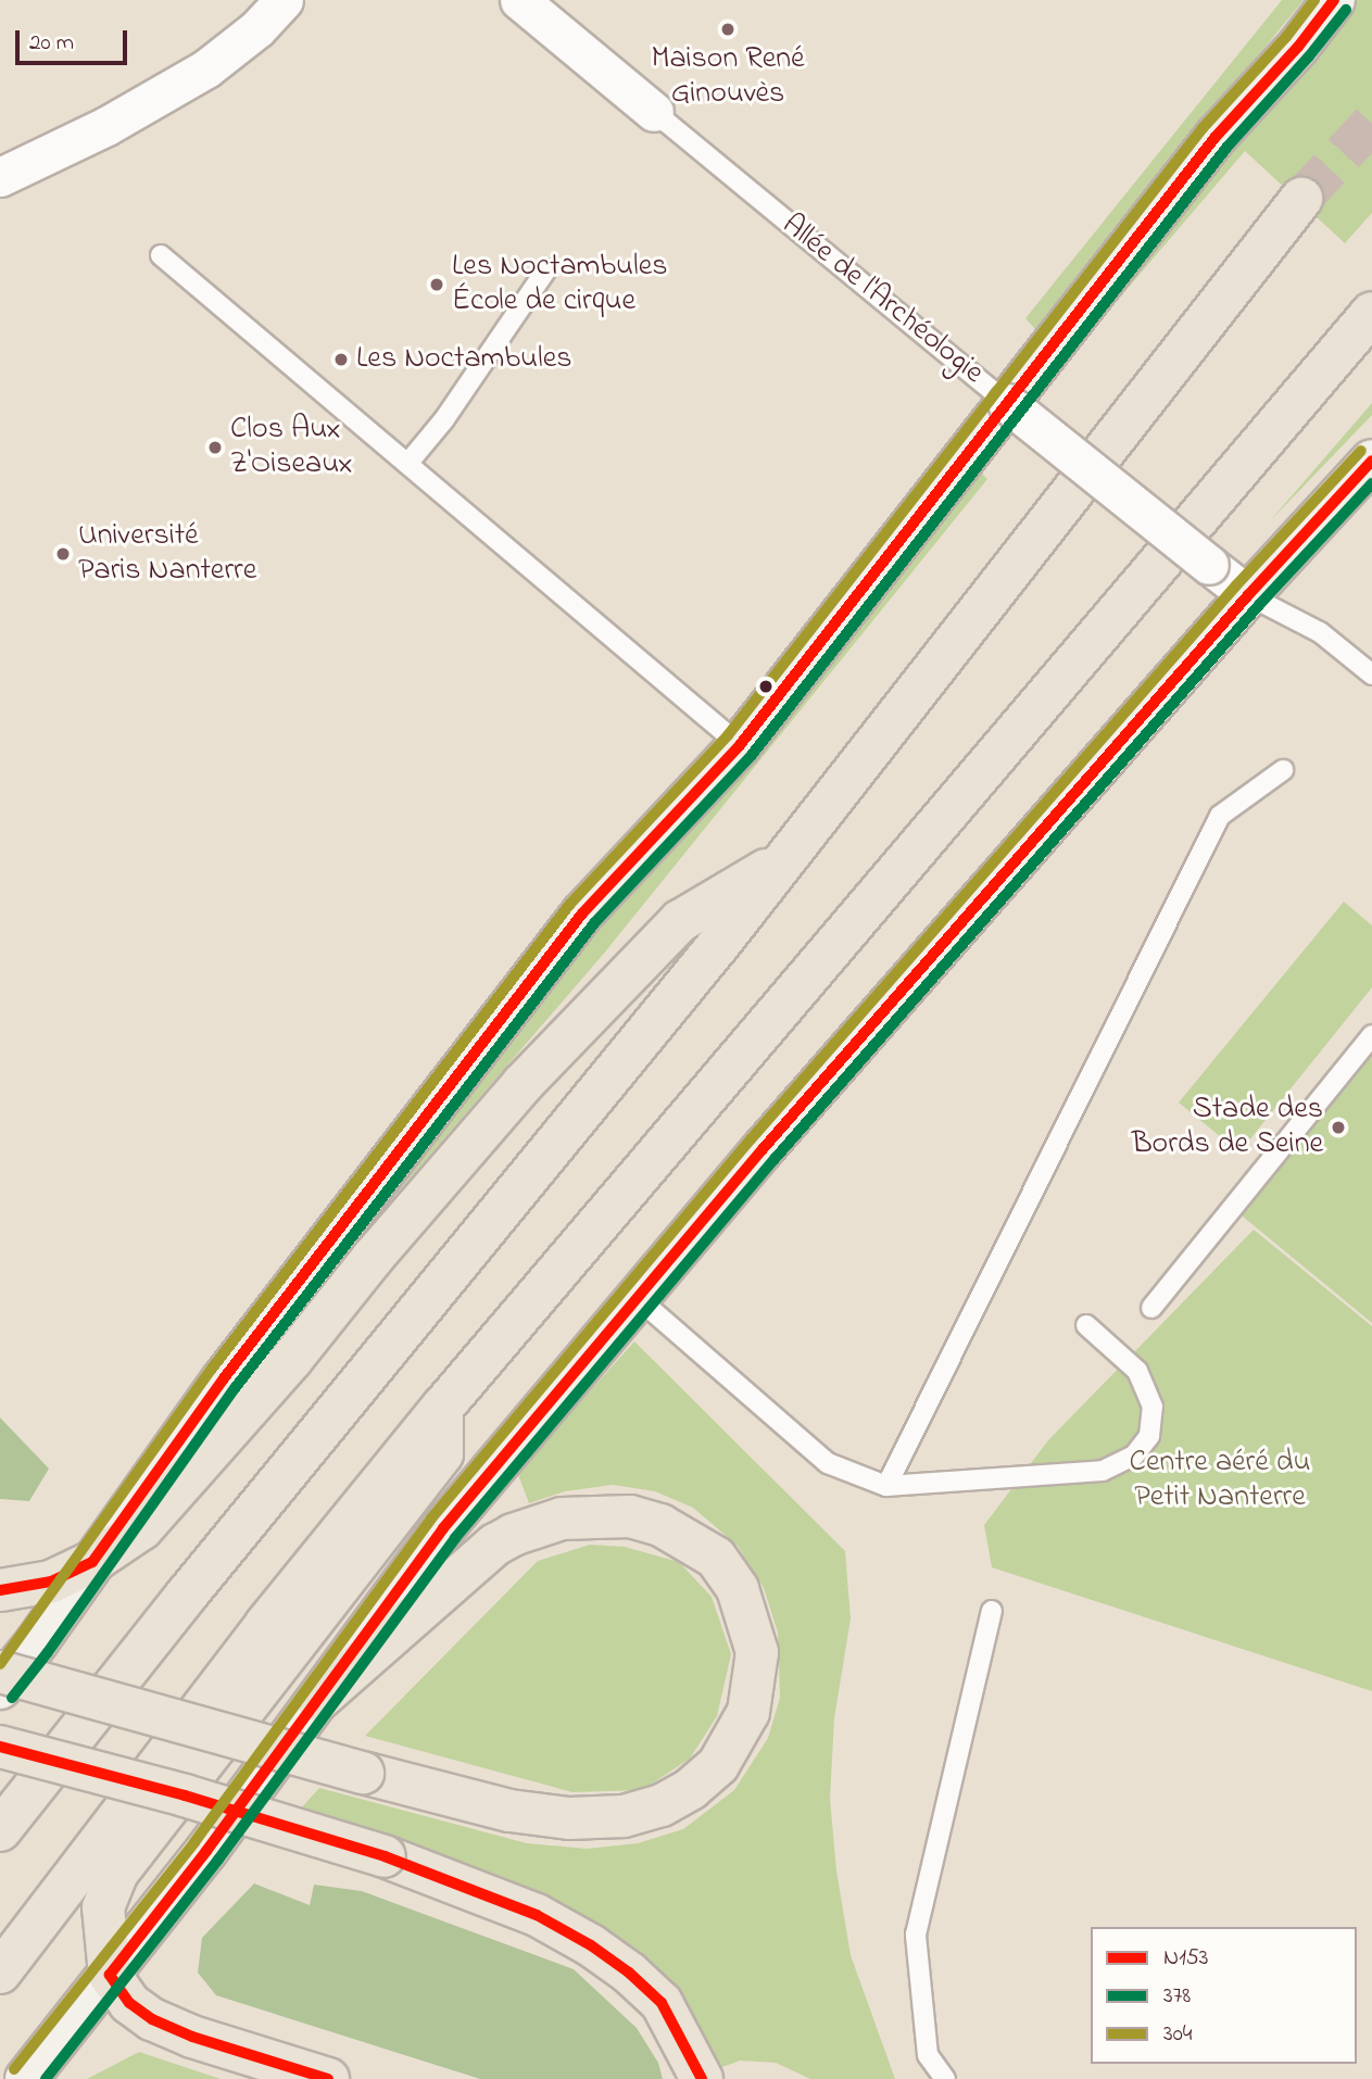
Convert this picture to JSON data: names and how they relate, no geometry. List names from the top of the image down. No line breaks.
{"streets":{"street":["Allée de l'Archéologie"]},"parks":["Centre aéré du Petit Nanterre"],"places":["Maison René Ginouvès","Les Noctambules École de cirque","Les Noctambules","Clos Aux Z'Oiseaux","Université Paris Nanterre","Stade des Bords de Seine"],"lines":["transit line N153","transit line 304","transit line 378"],"legend":["N153","378","304"],"scale_bar":"20 m"}
